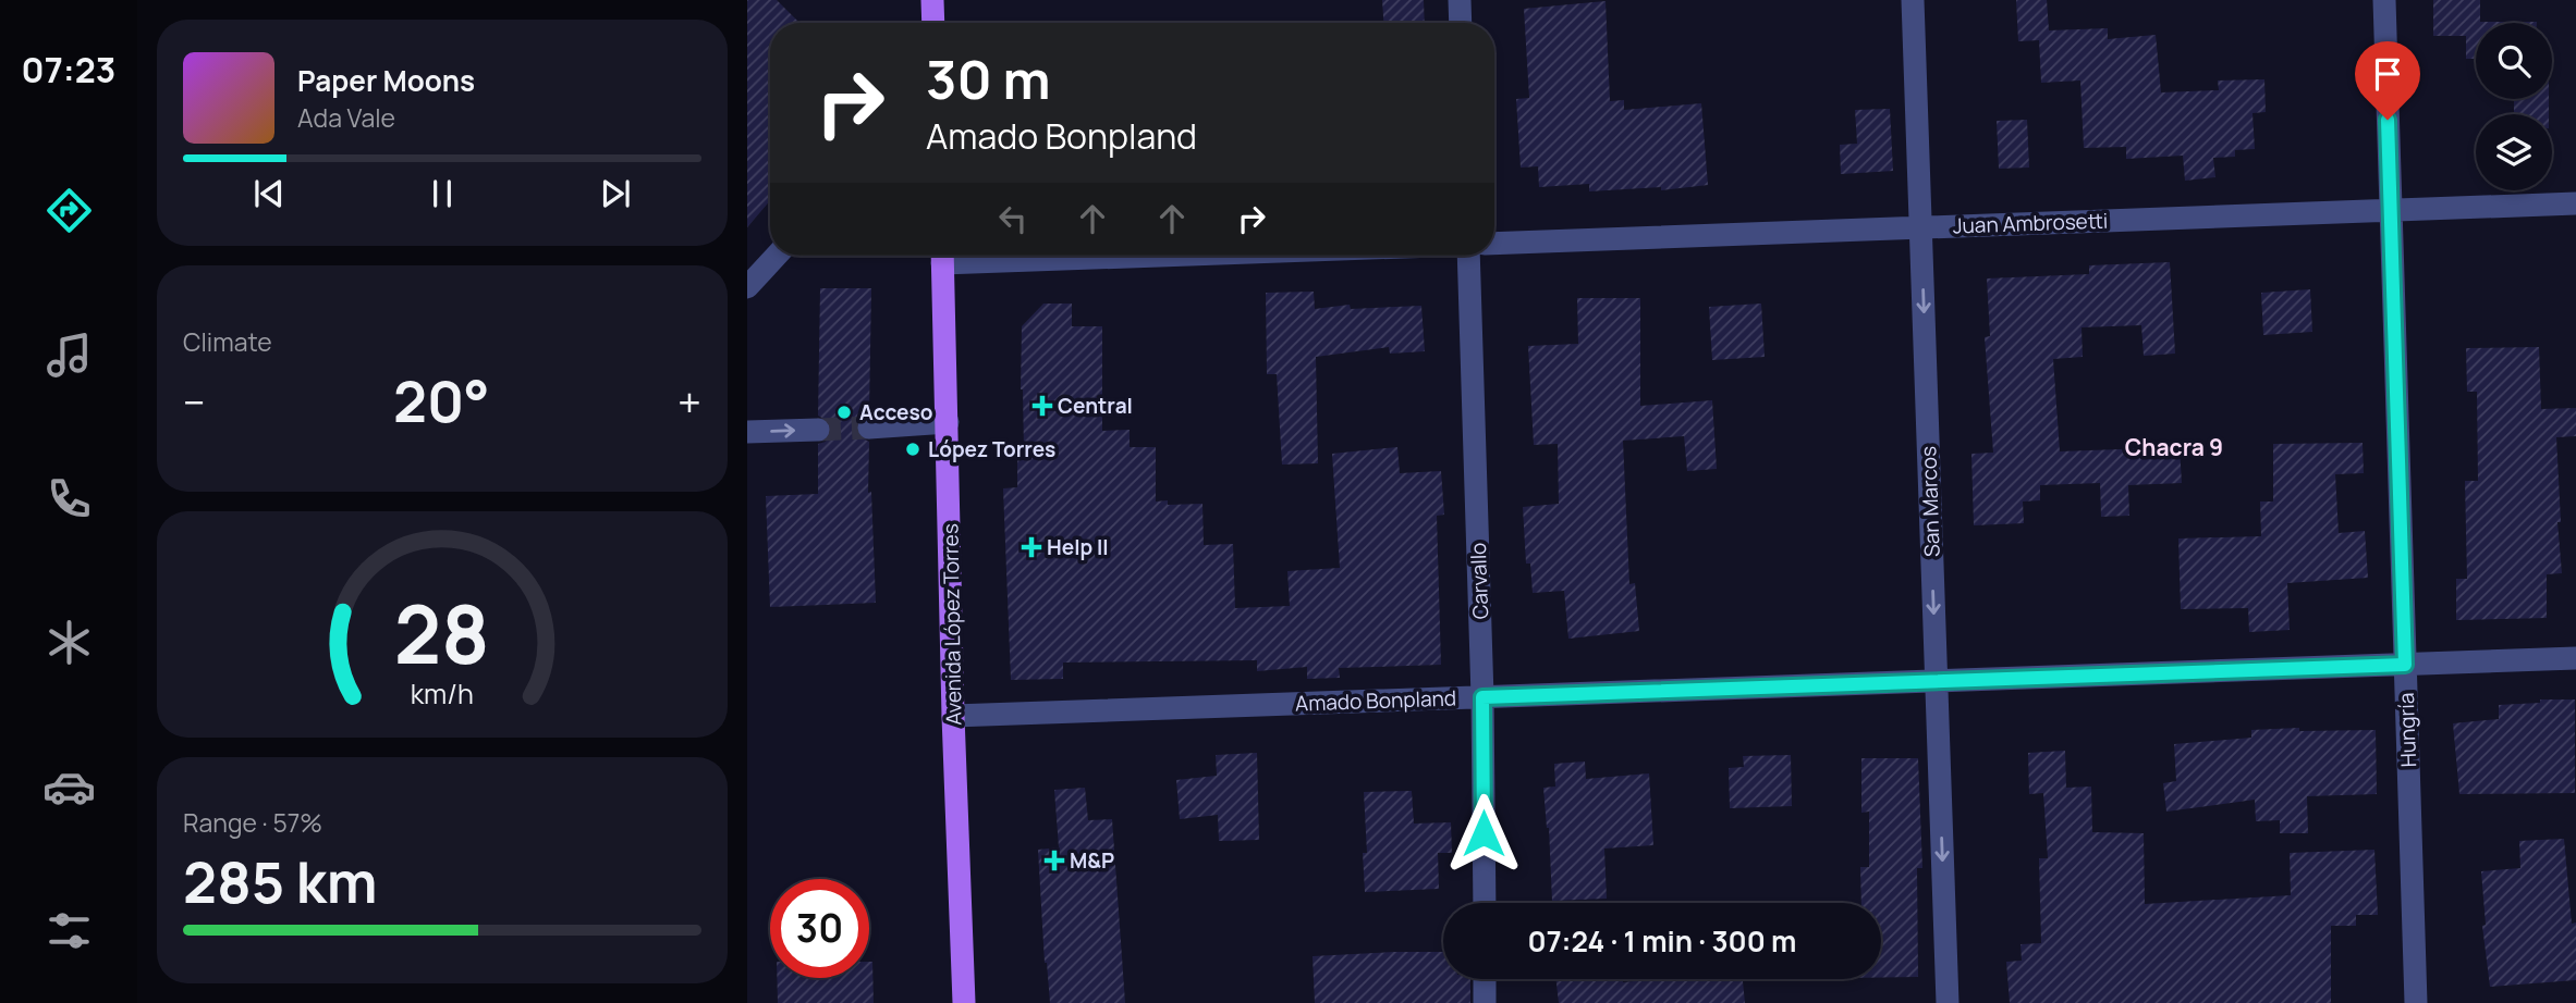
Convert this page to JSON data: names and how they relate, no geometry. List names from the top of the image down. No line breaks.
{"streets":{"main road":["Avenida López Torres"],"street":["Juan Ambrosetti","San Marcos","Carvallo","Amado Bonpland","Hungría"]},"crossings":[["Juan Ambrosetti","San Marcos"],["Juan Ambrosetti","Hungría"],["San Marcos","Amado Bonpland"],["Carvallo","Amado Bonpland"],["Avenida López Torres","Amado Bonpland"],["Amado Bonpland","Hungría"]],"one_way":["San Marcos"],"districts":["Chacra 9"],"places":{"health":["Central","Help II","M&P"],"other":["Acceso","López Torres"]},"page":{"tabs":"07:23","turn":["30 m","Amado Bonpland"],"song":["Paper Moons","Ada Vale"],"tile":["Climate",["Range · 57%","285 km"]],"heat":["−","20°","+"],"limit":"30","trip":"07:24 · 1 min · 300 m","gauge":["28","km/h"]}}
